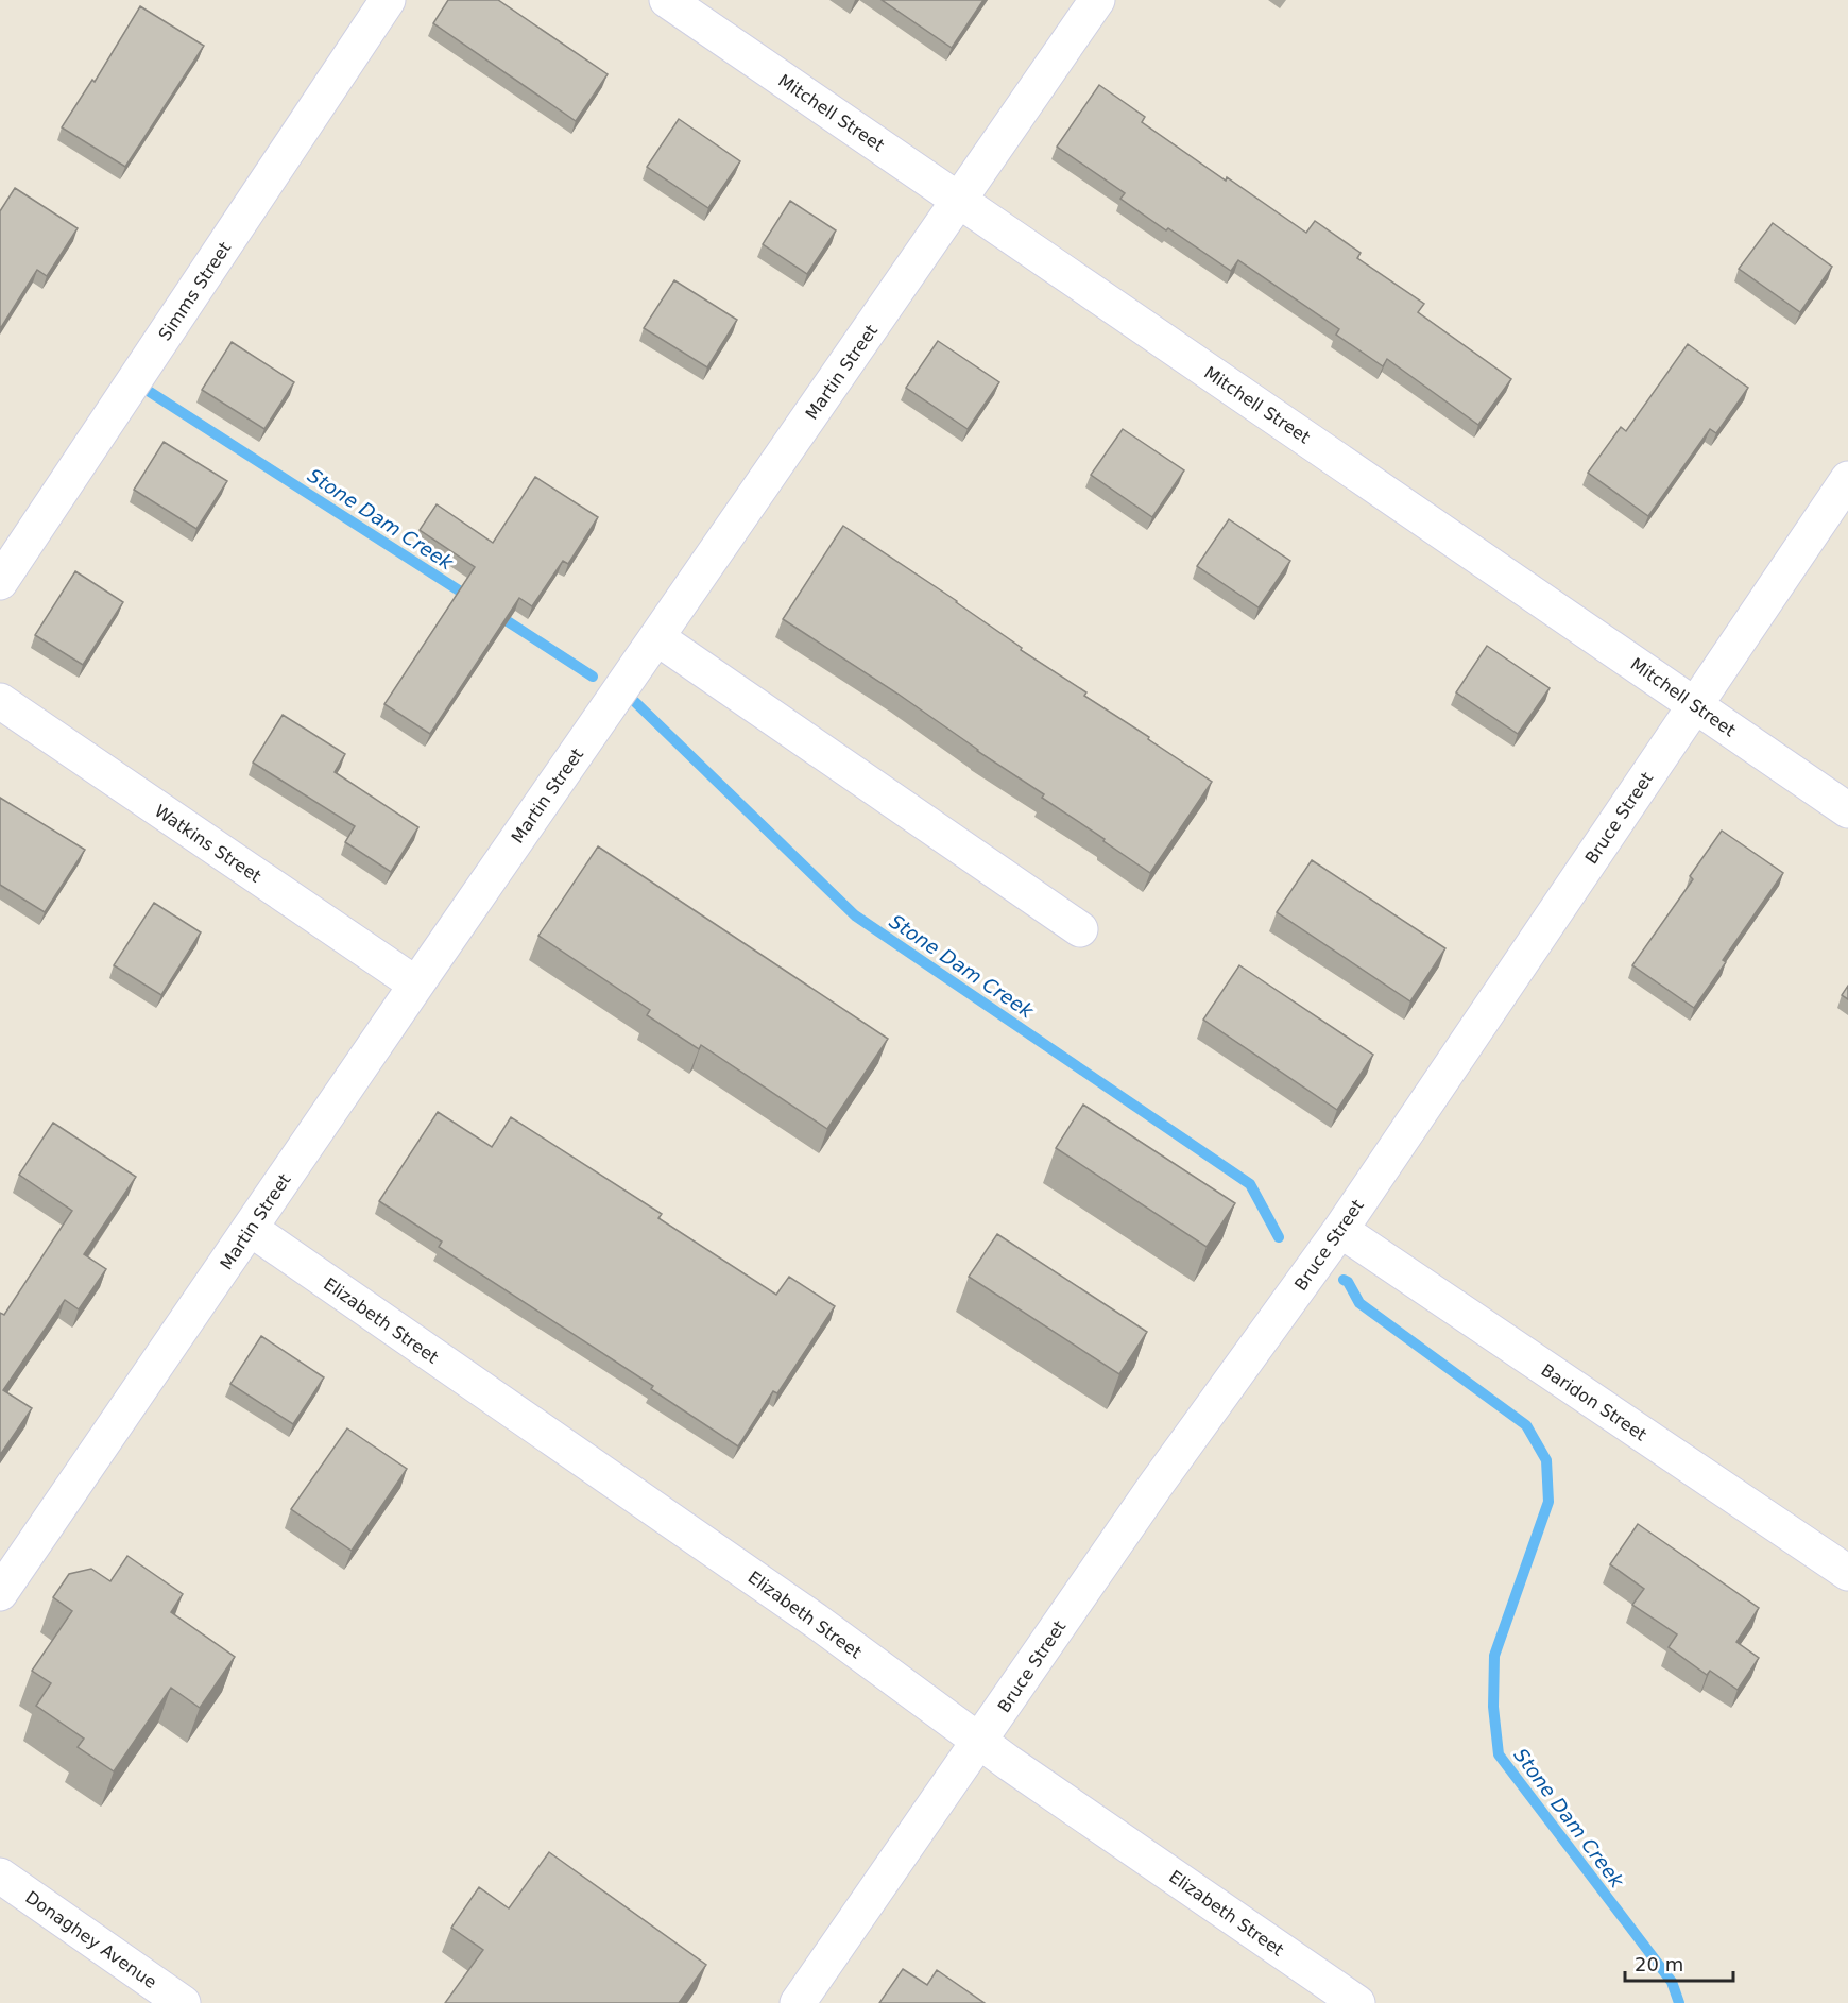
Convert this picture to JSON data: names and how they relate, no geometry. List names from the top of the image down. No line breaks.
{"streets":{"street":["Mitchell Street","Simms Street","Martin Street","Bruce Street","Watkins Street","Elizabeth Street","Baridon Street","Donaghey Avenue"]},"crossings":[["Mitchell Street","Martin Street"],["Mitchell Street","Bruce Street"],["Martin Street","Watkins Street"],["Martin Street","Elizabeth Street"],["Bruce Street","Elizabeth Street"],["Bruce Street","Baridon Street"]],"water":["Stone Dam Creek"],"scale_bar":"20 m"}
